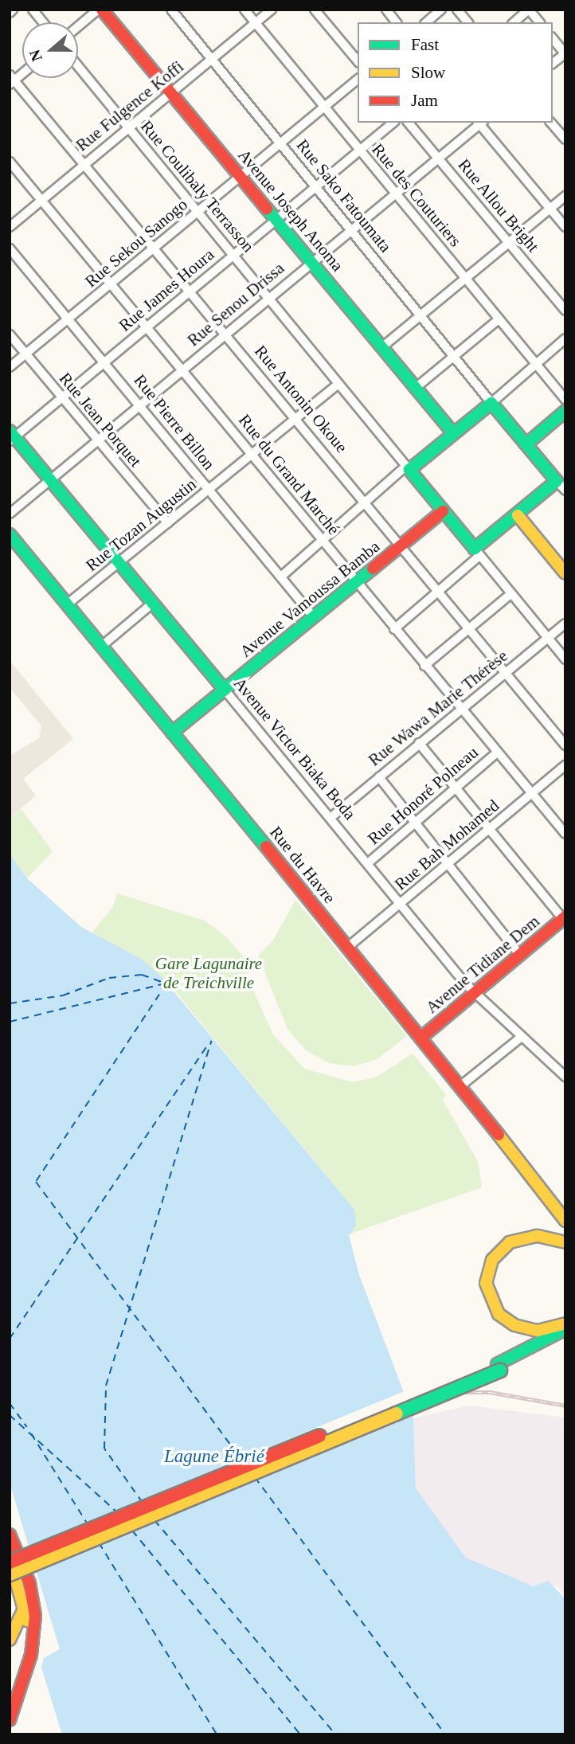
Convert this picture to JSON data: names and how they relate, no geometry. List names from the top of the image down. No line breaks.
{"streets":{"main road":["Avenue Joseph Anoma","Avenue Vamoussa Bamba","Avenue Victor Biaka Boda","Rue du Havre","Avenue Tidiane Dem"],"street":["Rue Fulgence Koffi","Rue Coulibaly Terrasson","Rue des Couturiers","Rue Sako Fatoumata","Rue Allou Bright","Rue Sekou Sanogo","Rue James Houra","Rue Senou Drissa","Rue Antonin Okoue","Rue Jean Porquet","Rue Pierre Billon","Rue du Grand Marché","Rue Tozan Augustin","Rue Wawa Marie Thérèse","Rue Honoré Polneau","Rue Bah Mohamed"]},"crossings":[["Rue Fulgence Koffi","Rue Coulibaly Terrasson"],["Rue Fulgence Koffi","Rue des Couturiers"],["Rue Fulgence Koffi","Rue Sako Fatoumata"],["Rue Fulgence Koffi","Avenue Joseph Anoma"],["Rue Fulgence Koffi","Rue Antonin Okoue"],["Rue Fulgence Koffi","Rue du Grand Marché"],["Rue Coulibaly Terrasson","Rue Sekou Sanogo"],["Rue Coulibaly Terrasson","Rue James Houra"],["Rue Coulibaly Terrasson","Rue Senou Drissa"],["Rue Coulibaly Terrasson","Rue Tozan Augustin"],["Rue des Couturiers","Rue Sekou Sanogo"],["Rue des Couturiers","Rue James Houra"],["Rue des Couturiers","Rue Senou Drissa"],["Rue Sako Fatoumata","Rue Sekou Sanogo"],["Rue Sako Fatoumata","Rue James Houra"],["Rue Sako Fatoumata","Rue Senou Drissa"],["Rue Allou Bright","Rue Senou Drissa"],["Avenue Joseph Anoma","Rue Sekou Sanogo"],["Avenue Joseph Anoma","Rue James Houra"],["Avenue Joseph Anoma","Rue Senou Drissa"],["Rue Sekou Sanogo","Rue Antonin Okoue"],["Rue Sekou Sanogo","Rue Jean Porquet"],["Rue Sekou Sanogo","Rue Pierre Billon"],["Rue Sekou Sanogo","Rue du Grand Marché"],["Rue James Houra","Rue Antonin Okoue"],["Rue James Houra","Rue Jean Porquet"],["Rue James Houra","Rue Pierre Billon"],["Rue James Houra","Rue du Grand Marché"],["Rue James Houra","Avenue Victor Biaka Boda"],["Rue Senou Drissa","Rue Antonin Okoue"],["Rue Senou Drissa","Rue Jean Porquet"],["Rue Senou Drissa","Rue Pierre Billon"],["Rue Senou Drissa","Rue du Grand Marché"],["Rue Senou Drissa","Avenue Victor Biaka Boda"],["Rue Antonin Okoue","Rue Tozan Augustin"],["Rue Antonin Okoue","Avenue Vamoussa Bamba"],["Rue Antonin Okoue","Rue Wawa Marie Thérèse"],["Rue Jean Porquet","Rue Tozan Augustin"],["Rue Pierre Billon","Rue Tozan Augustin"],["Rue Pierre Billon","Avenue Vamoussa Bamba"],["Rue du Grand Marché","Rue Tozan Augustin"],["Rue du Grand Marché","Avenue Vamoussa Bamba"],["Rue du Grand Marché","Rue Wawa Marie Thérèse"],["Rue du Grand Marché","Rue Honoré Polneau"],["Rue du Grand Marché","Rue Bah Mohamed"],["Rue Tozan Augustin","Avenue Victor Biaka Boda"],["Rue Tozan Augustin","Rue du Havre"],["Avenue Vamoussa Bamba","Avenue Victor Biaka Boda"],["Avenue Vamoussa Bamba","Rue du Havre"],["Rue Wawa Marie Thérèse","Avenue Victor Biaka Boda"],["Avenue Victor Biaka Boda","Rue Honoré Polneau"],["Avenue Victor Biaka Boda","Rue Bah Mohamed"],["Avenue Victor Biaka Boda","Avenue Tidiane Dem"],["Rue Bah Mohamed","Rue du Havre"],["Rue du Havre","Avenue Tidiane Dem"]],"water":["Lagune Ébrié"],"parks":["Gare Lagunaire de Treichville"],"legend":["Fast","Slow","Jam"],"north":"left"}
